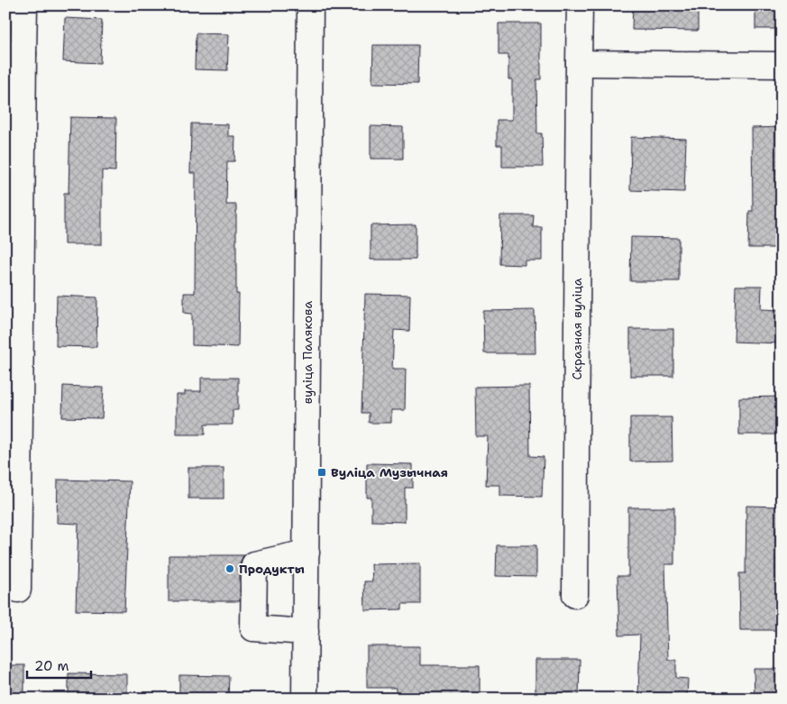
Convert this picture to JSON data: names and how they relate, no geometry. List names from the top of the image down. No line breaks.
{"streets":{"street":["Скразная вуліца","вуліца Палякова"]},"places":{"transit":["Вуліца Музычная"],"other":["Продукты"]},"scale_bar":"20 m"}
